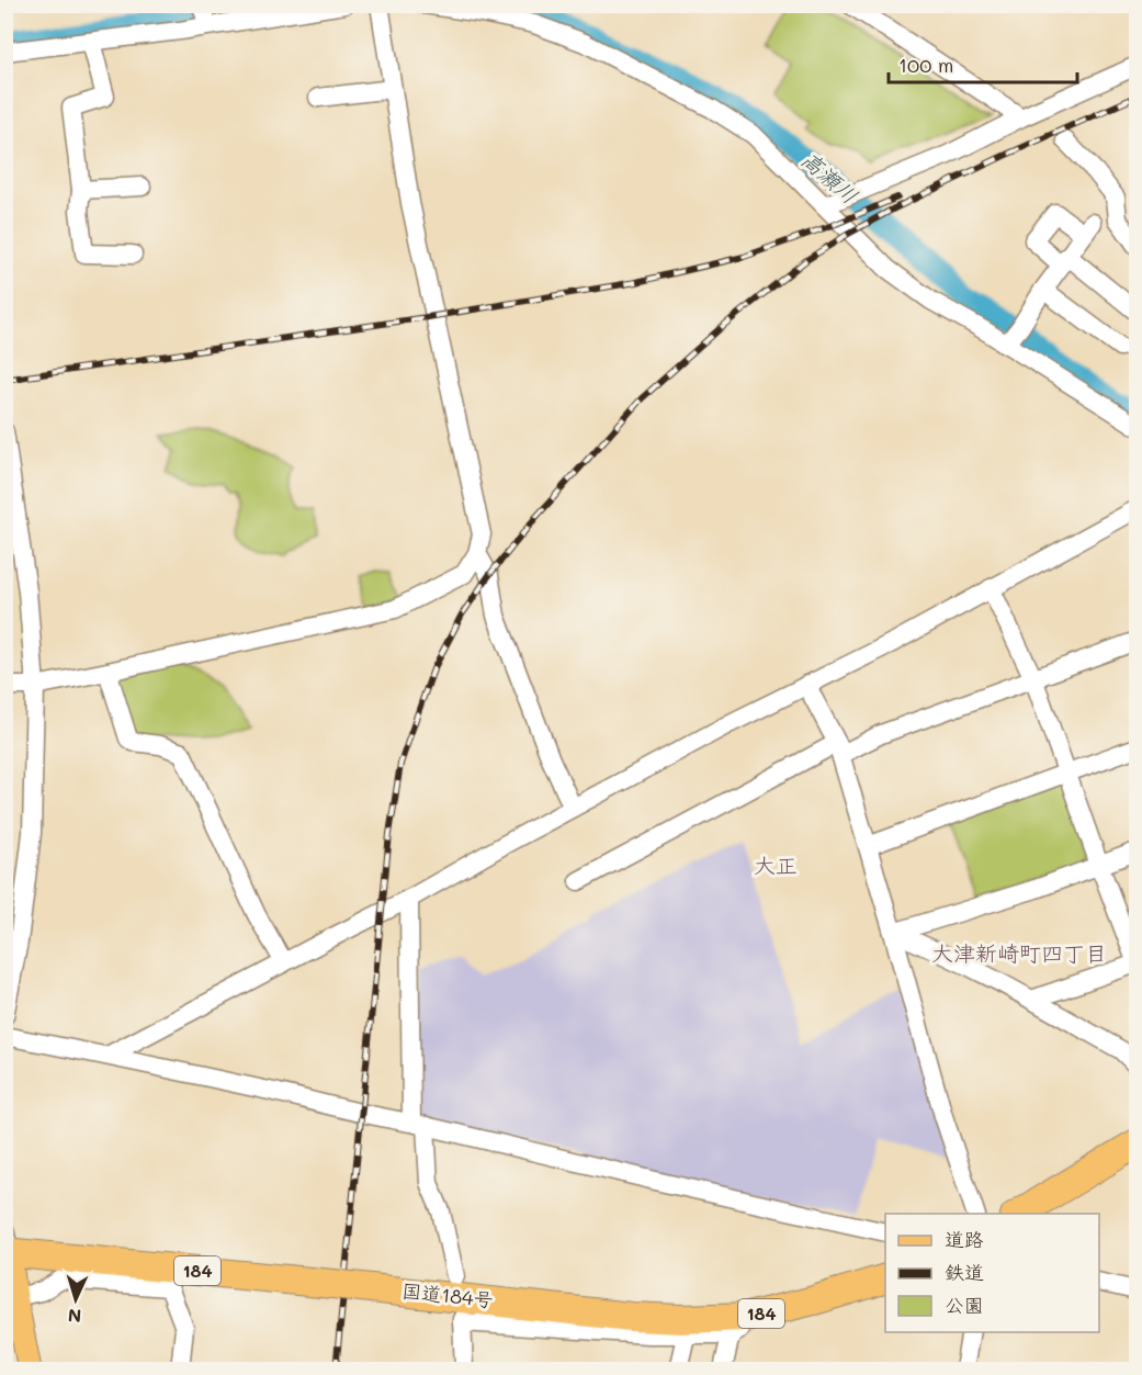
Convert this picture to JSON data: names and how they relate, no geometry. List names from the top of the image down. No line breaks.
{"streets":{"highway":["184","国道184号"]},"districts":["大正","大津新崎町四丁目"],"water":["高瀬川"],"legend":["道路","鉄道","公園"],"scale_bar":"100 m","north":"bottom"}
